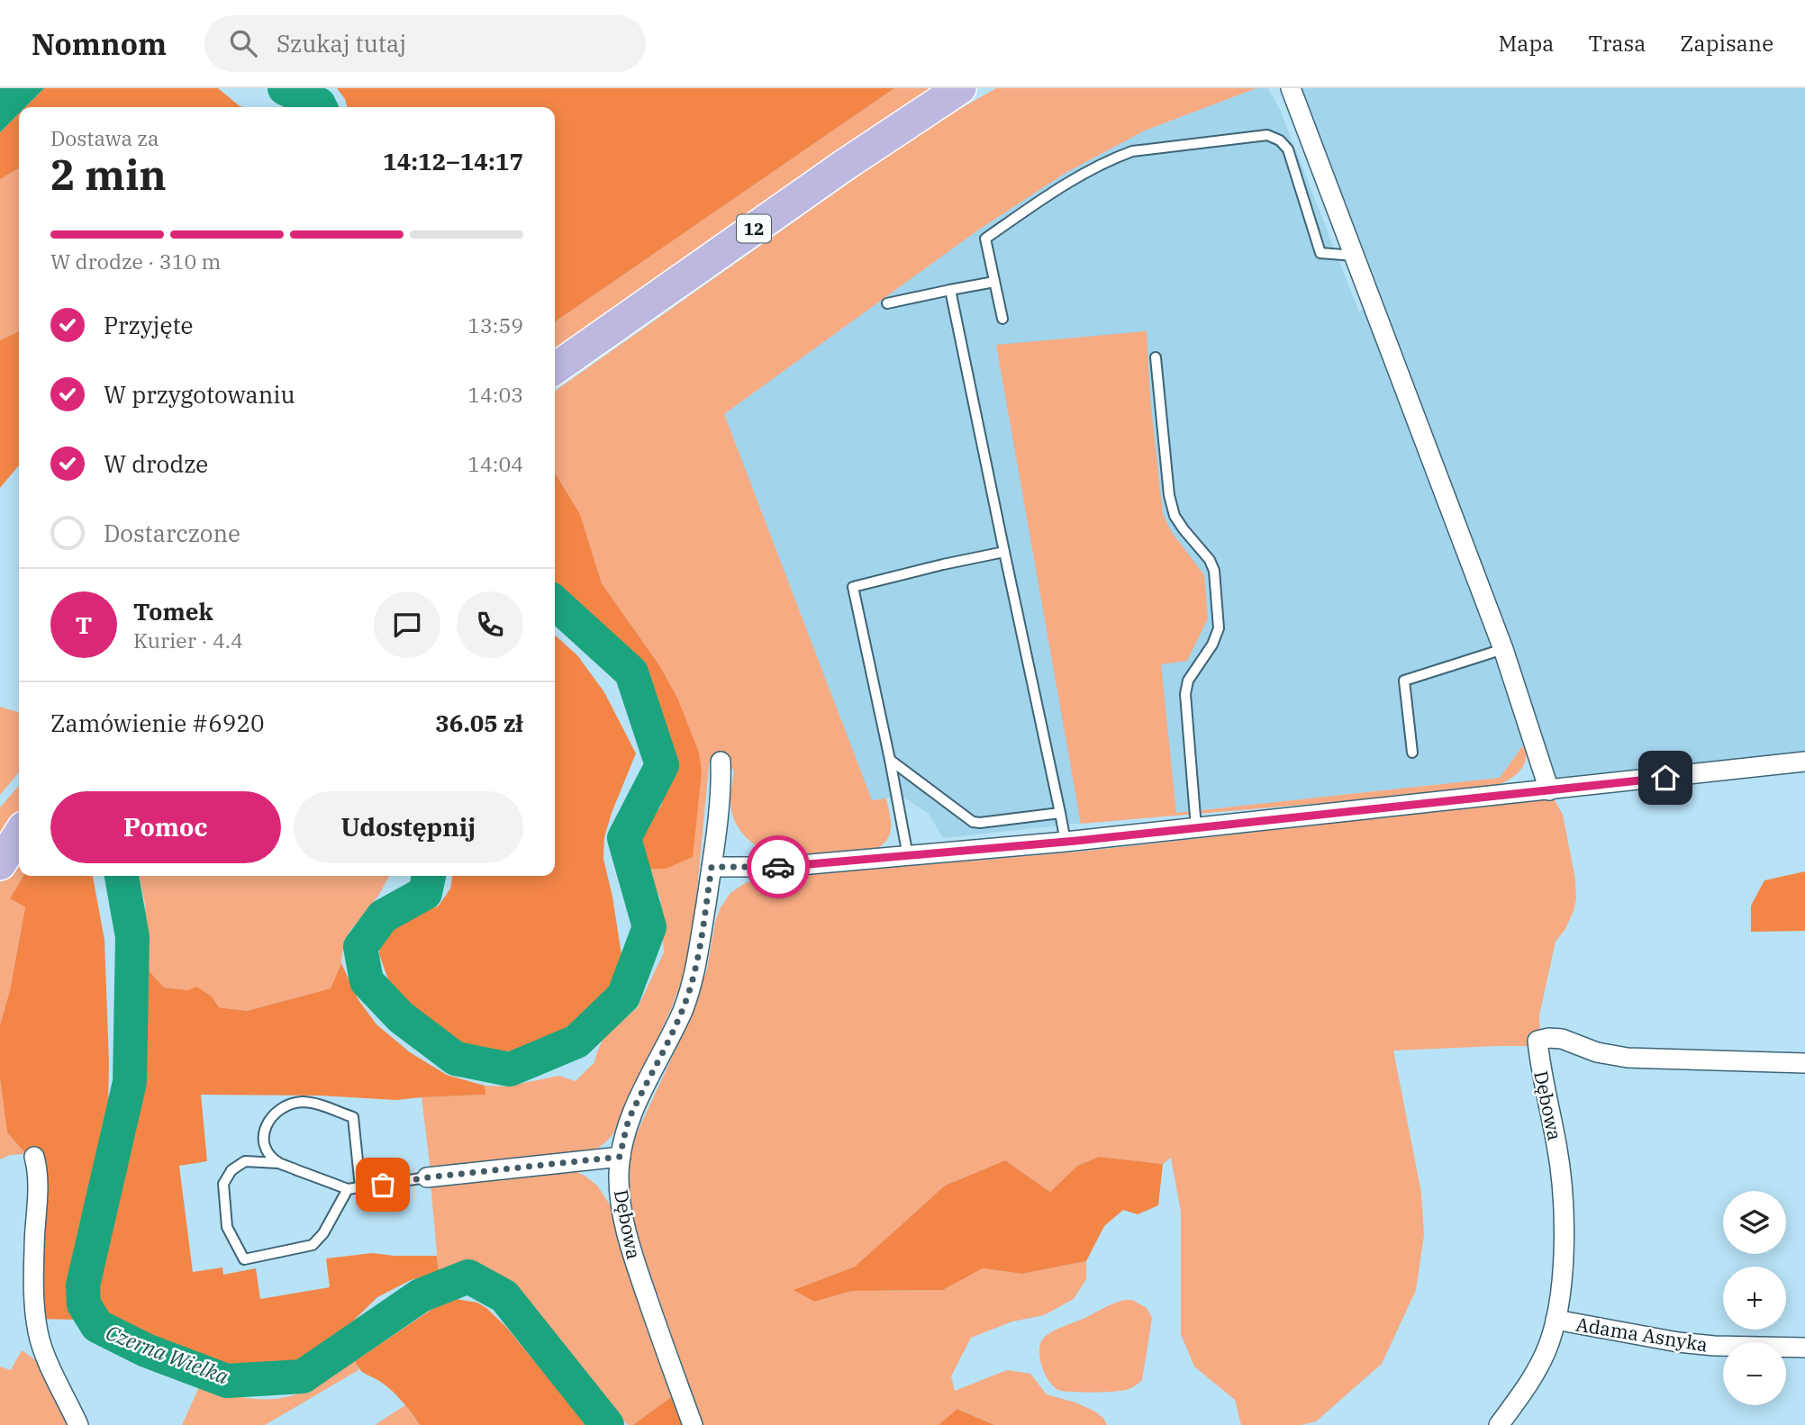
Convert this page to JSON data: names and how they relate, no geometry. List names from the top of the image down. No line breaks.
{"streets":{"main road":["12"],"street":["Dębowa","Adama Asnyka"]},"crossings":[["Dębowa","Adama Asnyka"]],"water":["Czerna Wielka"],"page":{"header":"Nomnom","search":"Szukaj tutaj","nav":["Mapa","Trasa","Zapisane"],"heading":["2 min","Dostawa za","14:12–14:17"],"panel":["Tomek","Kurier · 4.4","Zamówienie #6920","36.05 zł"],"bar":"W drodze · 310 m","list":[["Przyjęte","13:59"],["W przygotowaniu","14:03"],["W drodze","14:04"],"Dostarczone"],"round":"T","buttons":["Pomoc","Udostępnij"],"map_buttons":["+","−"]}}
